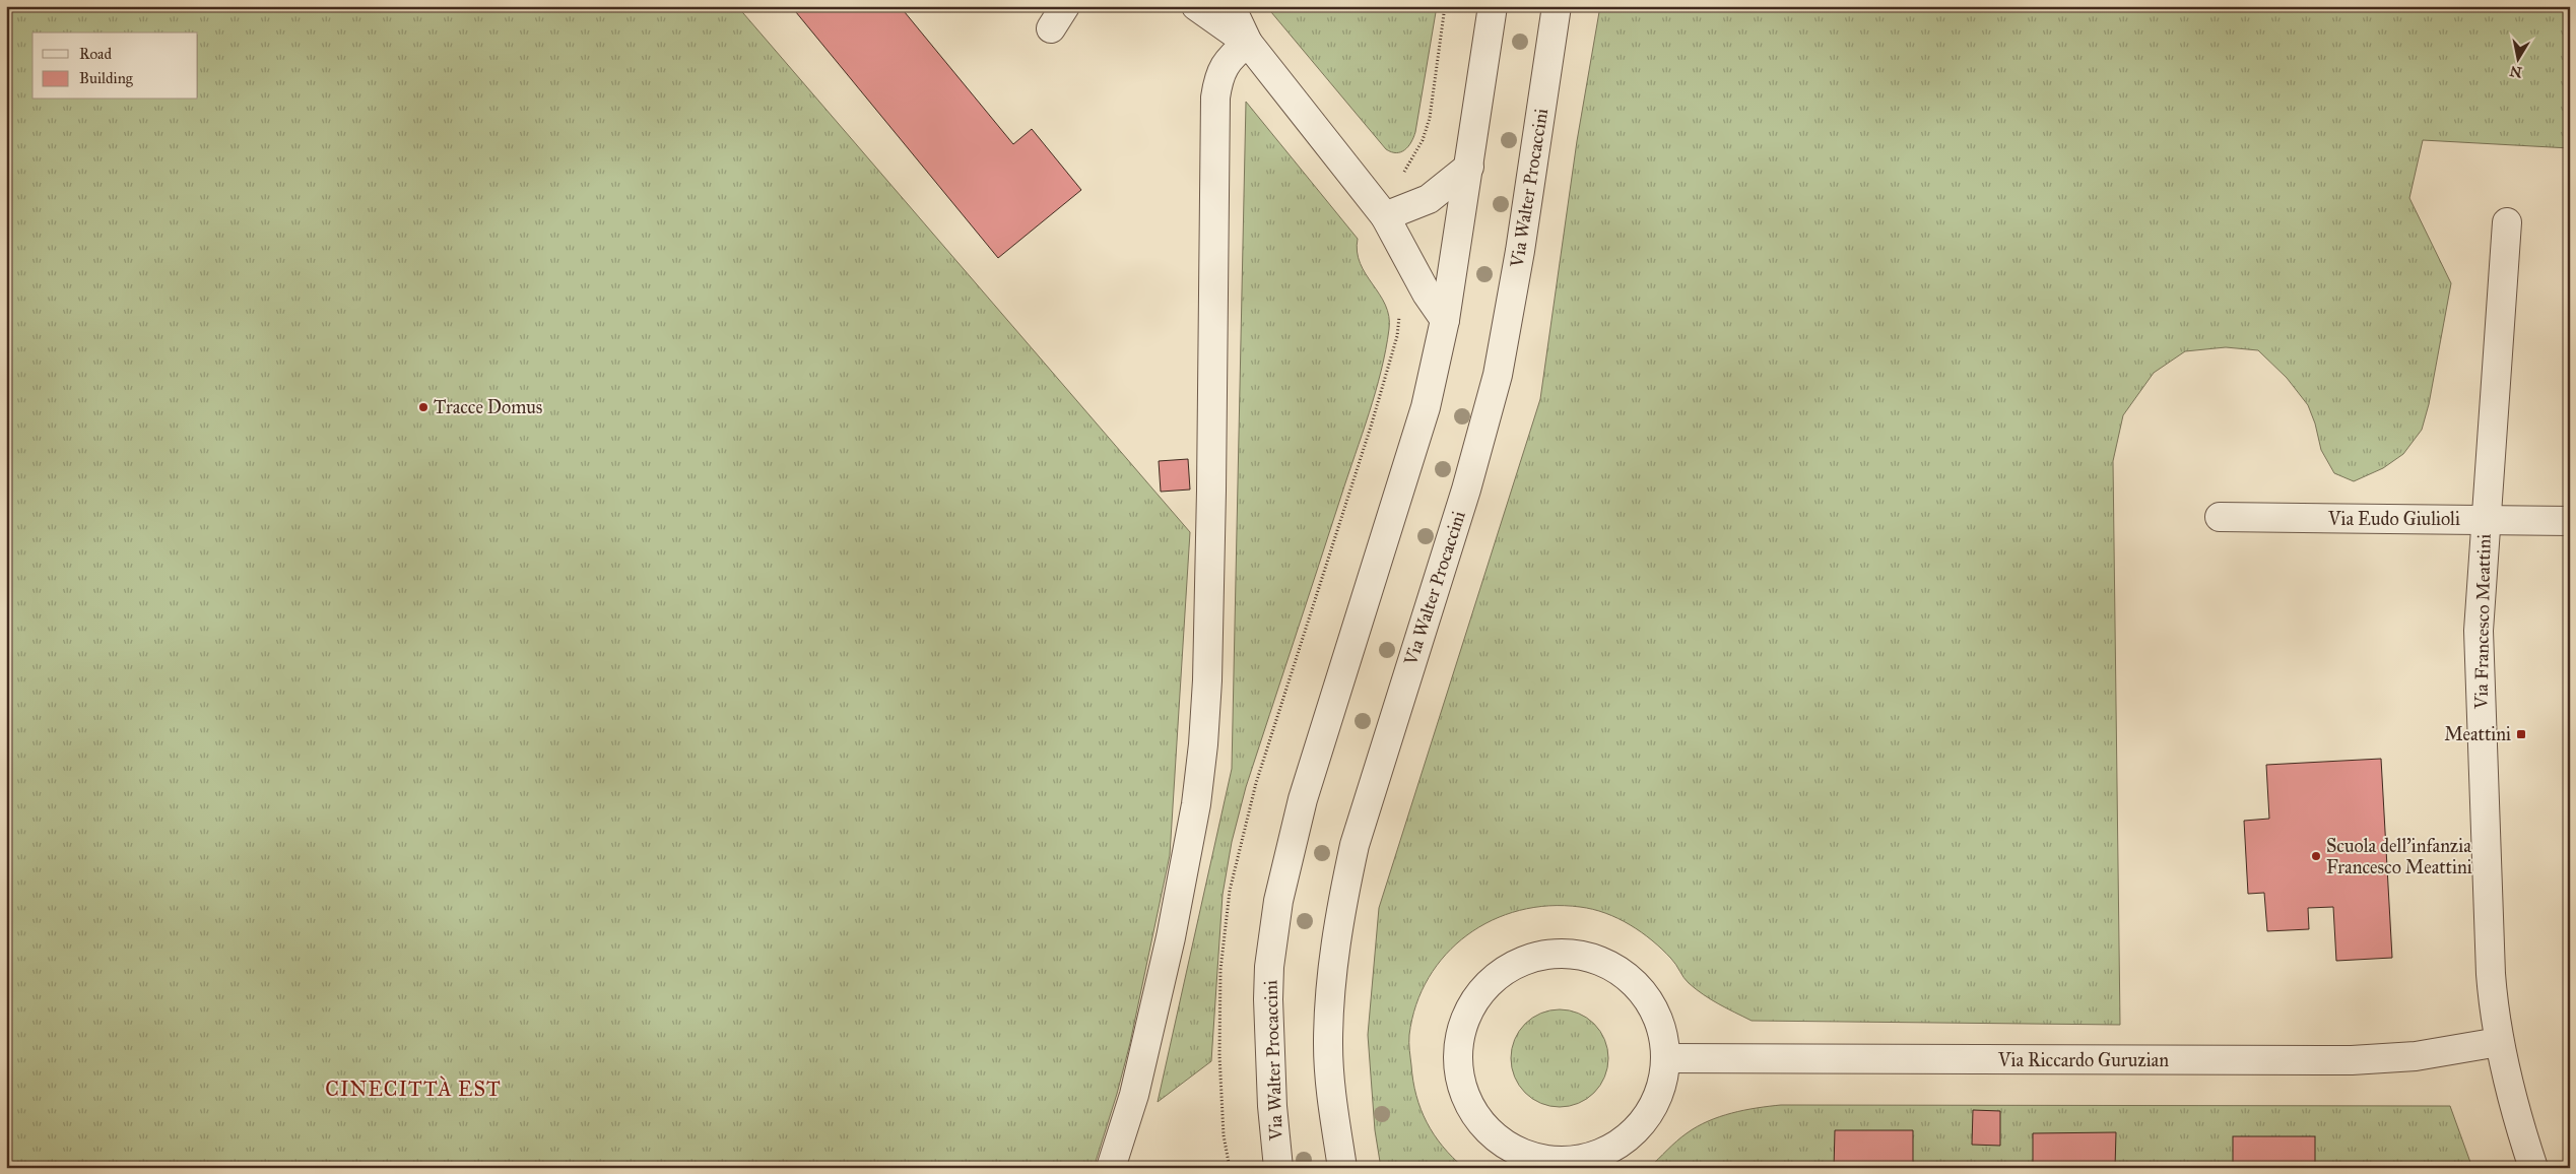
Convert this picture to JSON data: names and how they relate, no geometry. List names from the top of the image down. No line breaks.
{"streets":{"street":["Via Walter Procaccini","Via Eudo Giulioli","Via Francesco Meattini","Via Riccardo Guruzian"]},"crossings":[["Via Eudo Giulioli","Via Francesco Meattini"],["Via Francesco Meattini","Via Riccardo Guruzian"]],"districts":["CINECITTÀ EST"],"places":{"other":["Tracce Domus","Scuola dell'infanzia Francesco Meattini"],"transit":["Meattini"]},"legend":["Road","Building"],"north":"bottom"}
